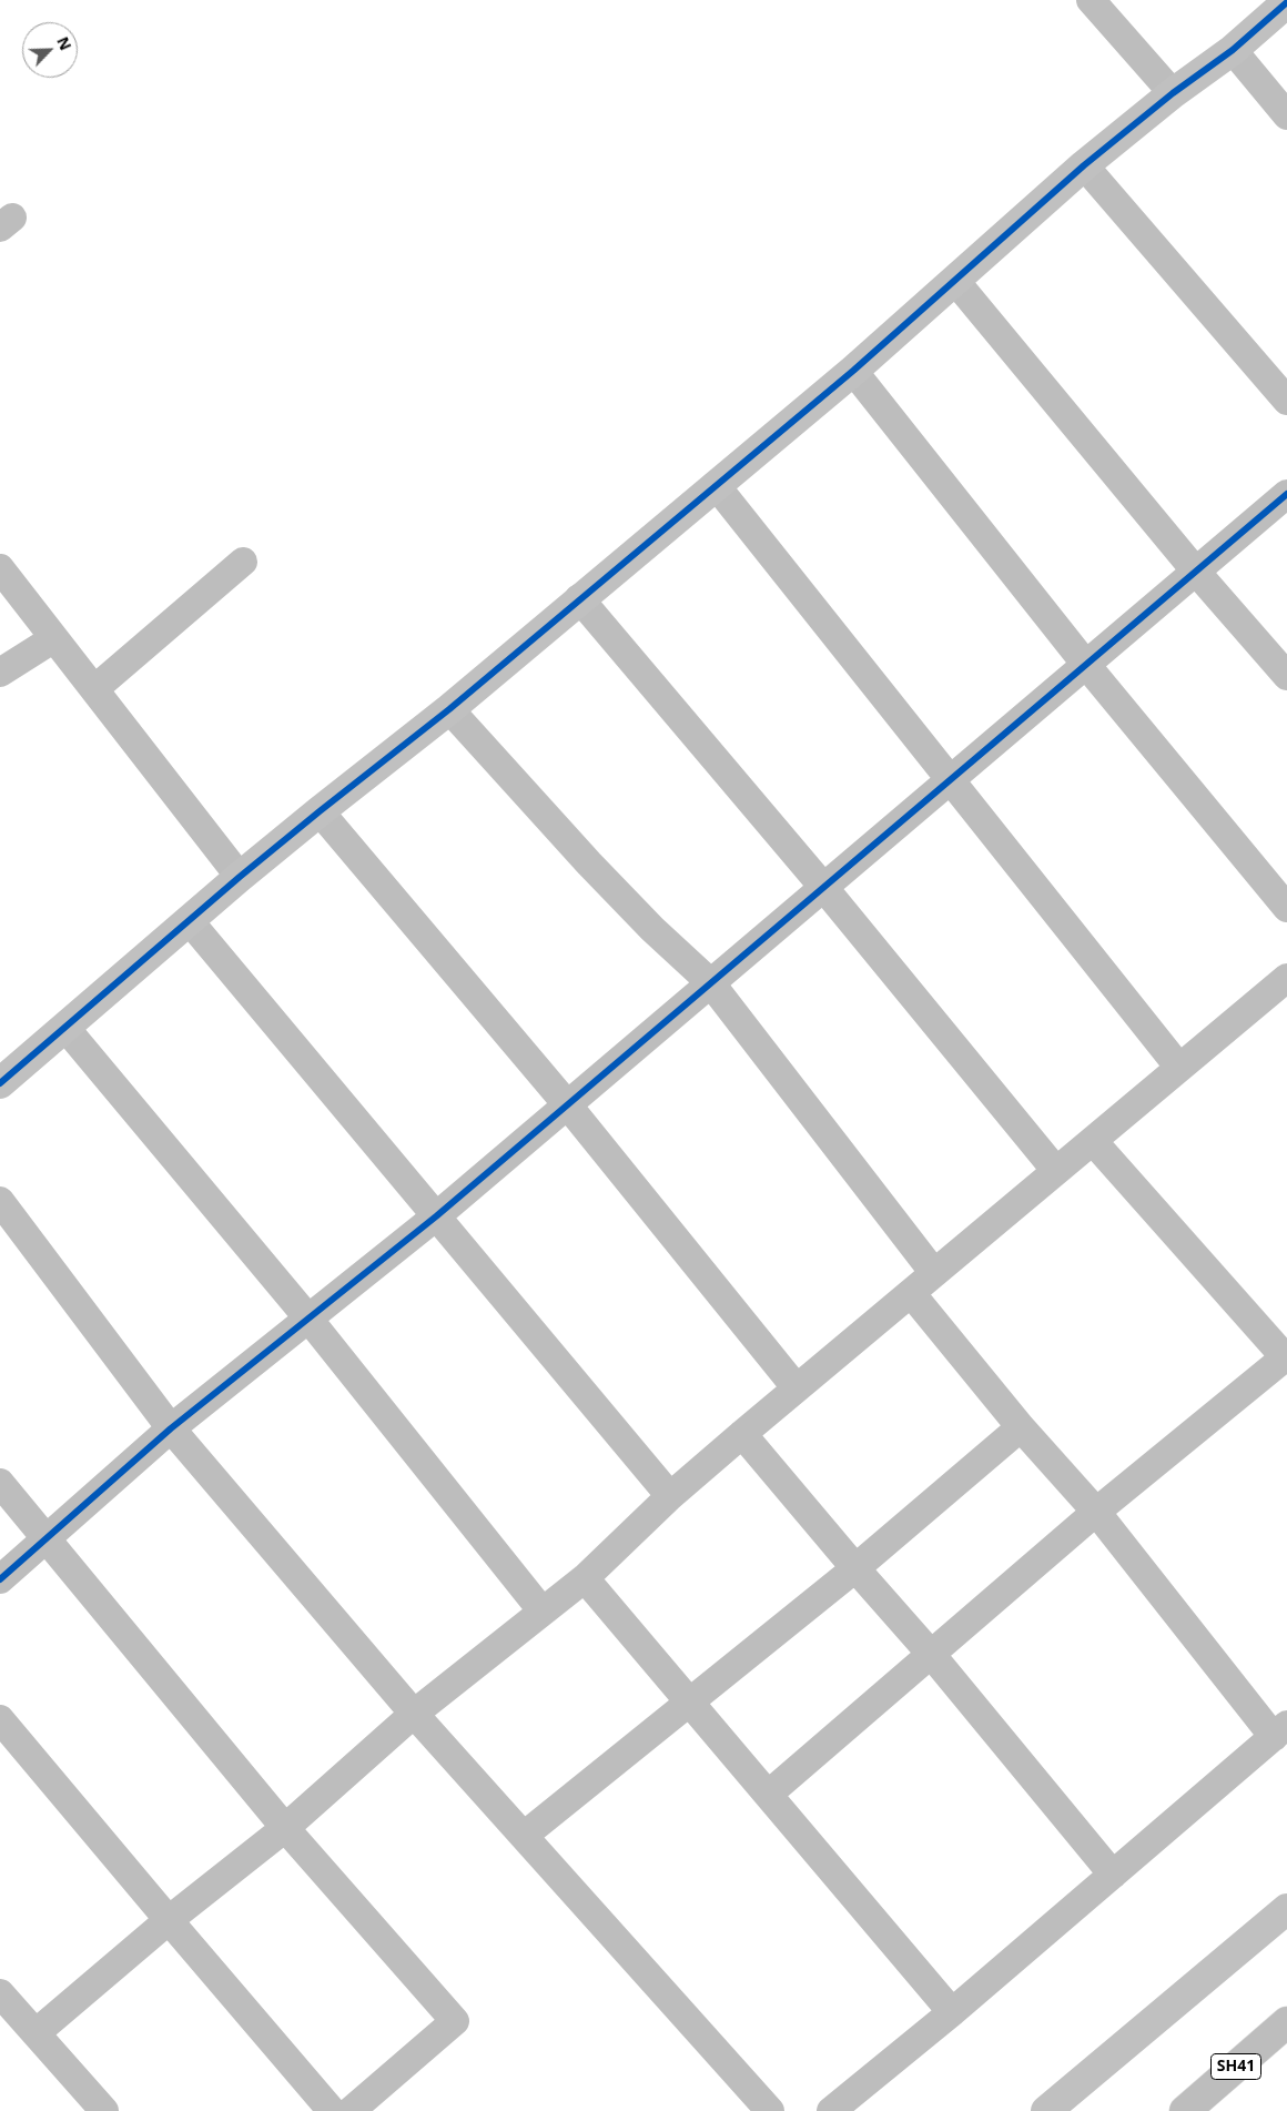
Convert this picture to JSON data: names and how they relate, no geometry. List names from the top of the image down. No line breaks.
{"streets":{"main road":["SH41"]},"north":"top right"}
